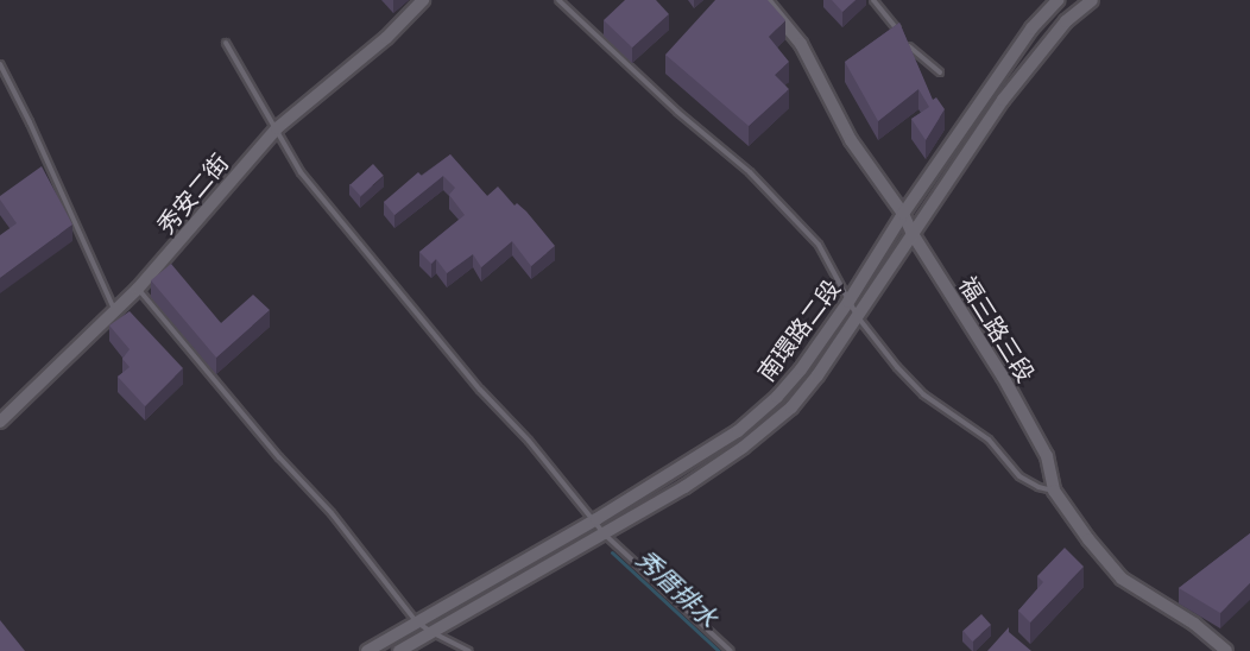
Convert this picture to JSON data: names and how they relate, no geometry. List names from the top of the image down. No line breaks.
{"streets":{"street":["秀安二街","福三路三段","南環路二段"]},"crossings":[["福三路三段","南環路二段"]],"water":["秀厝排水"]}
